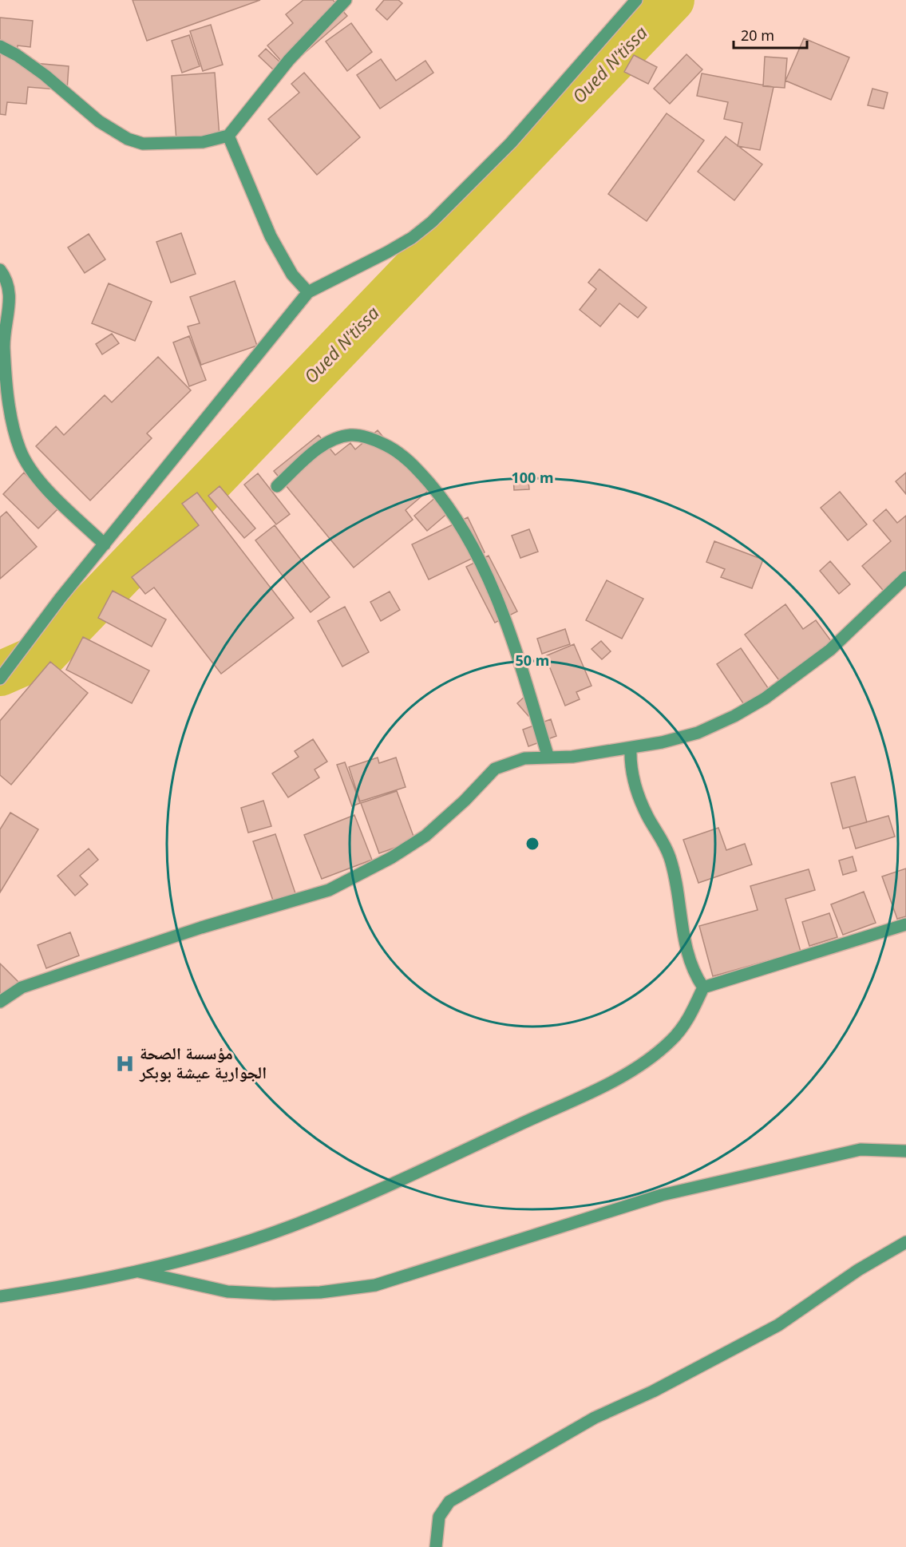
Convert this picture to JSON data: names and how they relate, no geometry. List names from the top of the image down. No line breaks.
{"water":["Oued N'tissa"],"places":{"hospital":["مؤسسة الصحة الجوارية عيشة بوبكر"]},"scale_bar":"20 m","rings":["100 m","50 m"]}
